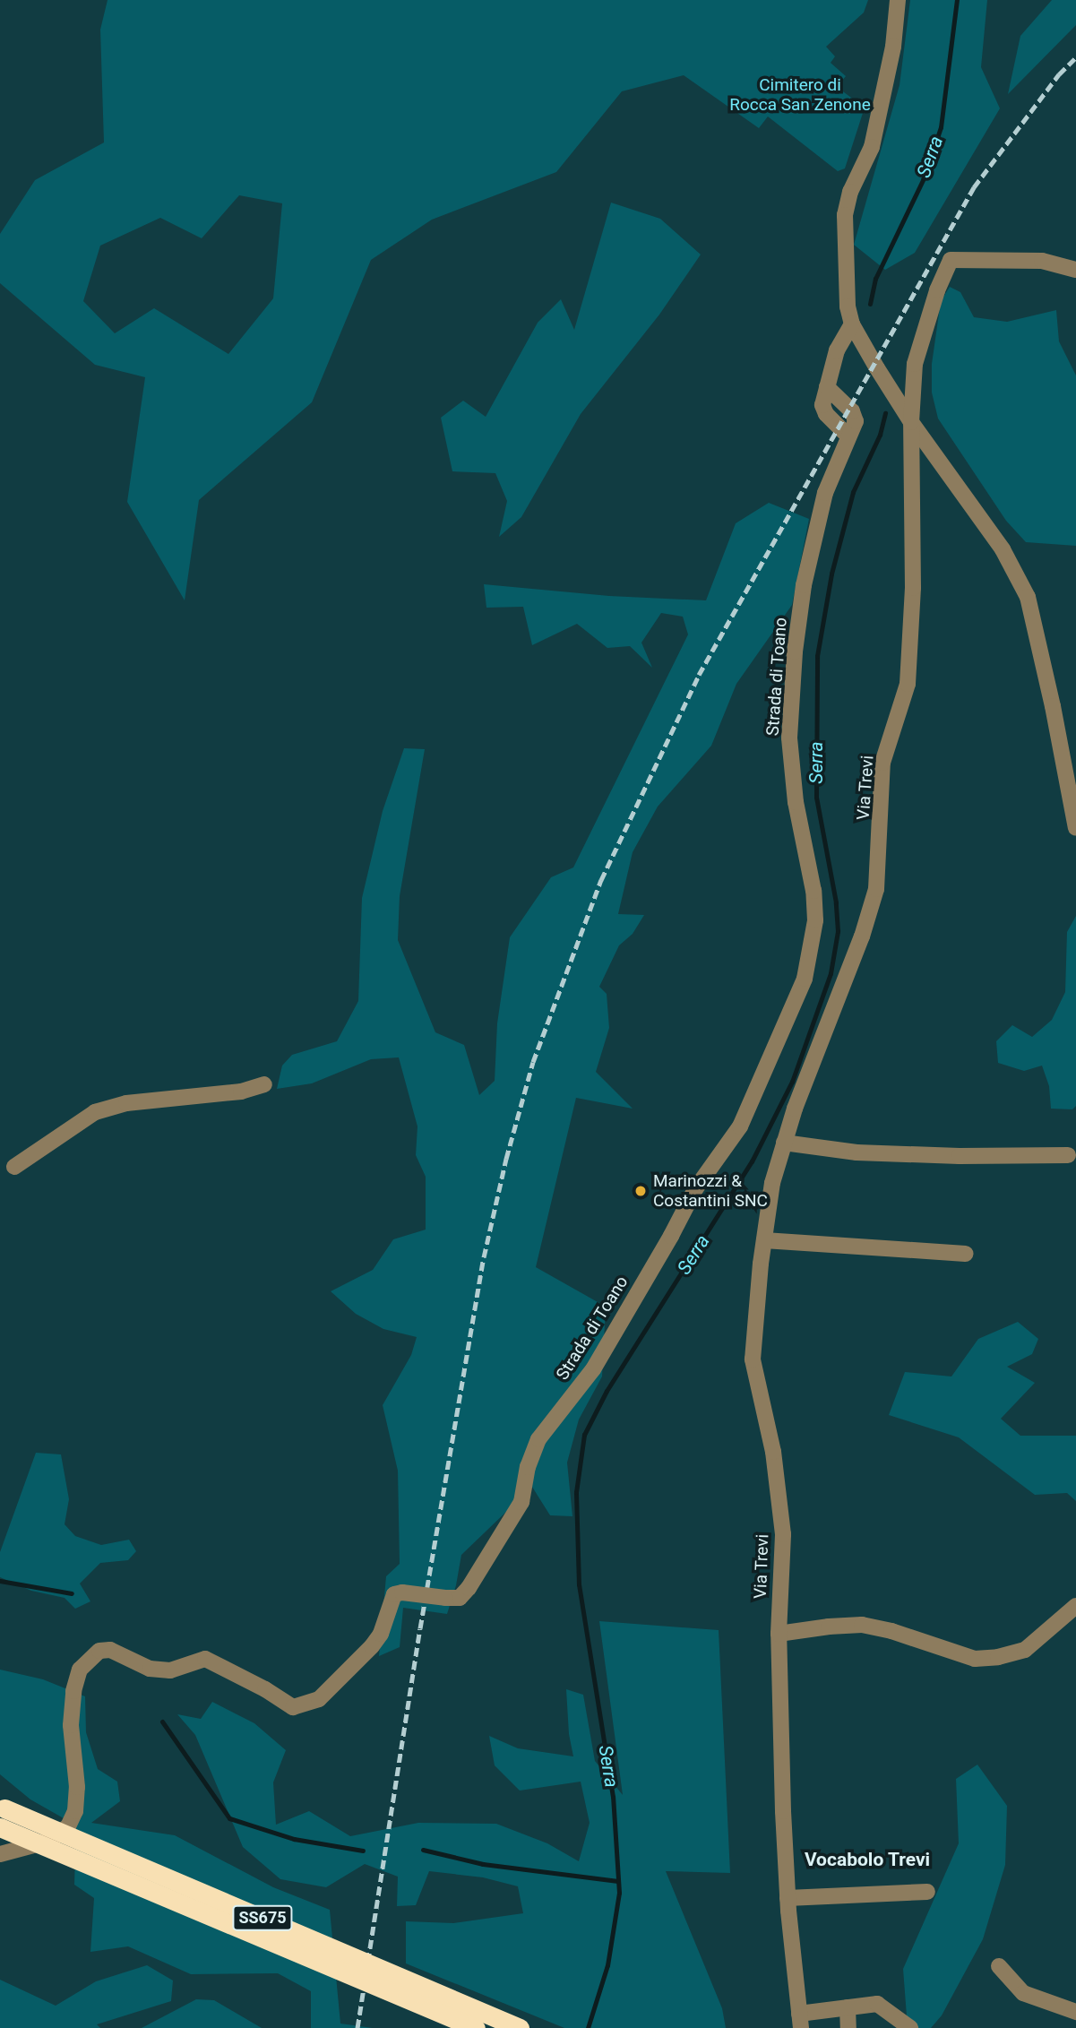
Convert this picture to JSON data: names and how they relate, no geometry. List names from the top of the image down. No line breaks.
{"streets":{"highway":["SS675"],"street":["Strada di Toano","Via Trevi"]},"districts":["Vocabolo Trevi"],"water":["Serra"],"parks":["Cimitero di Rocca San Zenone"],"places":["Marinozzi & Costantini SNC"]}
